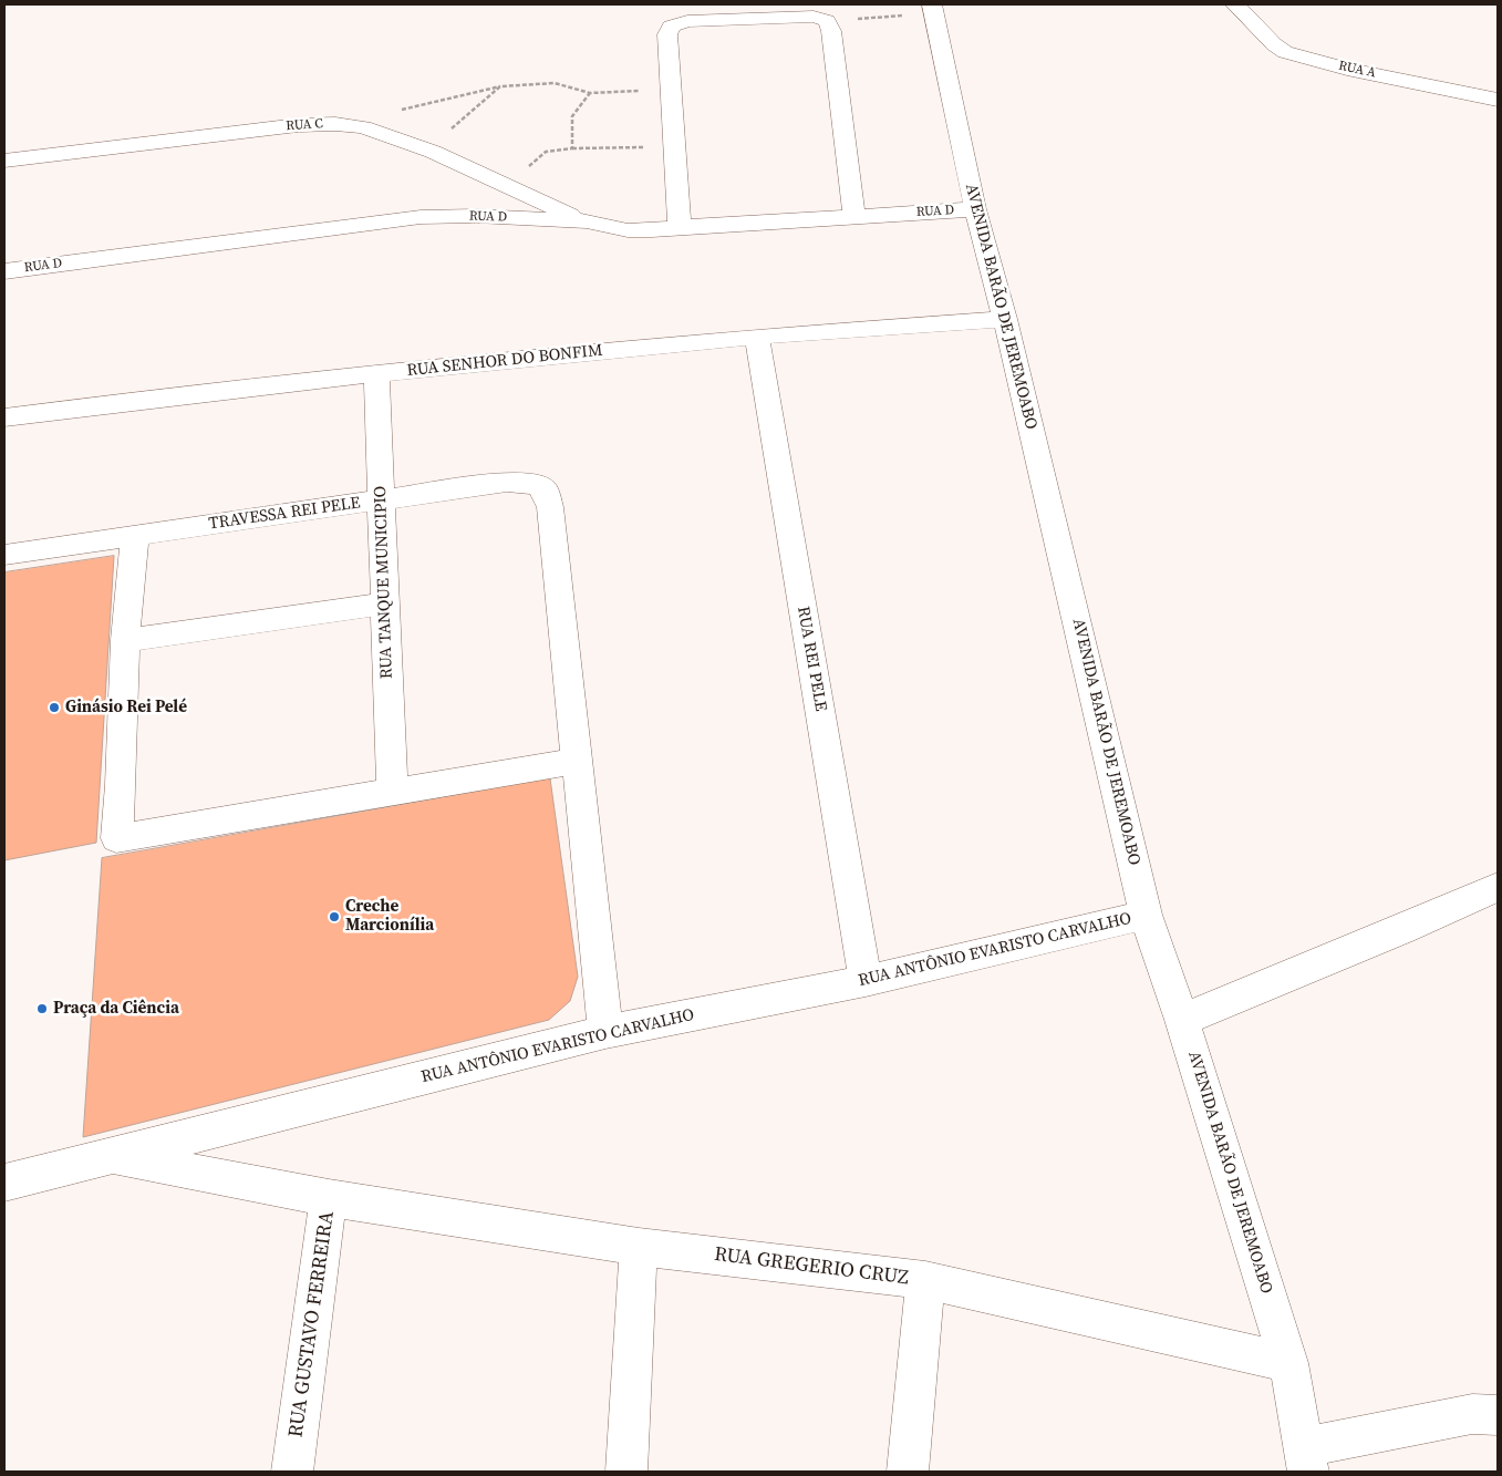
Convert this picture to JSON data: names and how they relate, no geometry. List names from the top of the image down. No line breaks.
{"streets":{"street":["RUA A","RUA C","RUA D","AVENIDA BARÃO DE JEREMOABO","RUA SENHOR DO BONFIM","TRAVESSA REI PELE","RUA TANQUE MUNICIPIO","RUA REI PELE","RUA ANTÔNIO EVARISTO CARVALHO","RUA GREGERIO CRUZ","RUA GUSTAVO FERREIRA"]},"crossings":[["RUA C","RUA D"],["RUA D","AVENIDA BARÃO DE JEREMOABO"],["AVENIDA BARÃO DE JEREMOABO","RUA SENHOR DO BONFIM"],["AVENIDA BARÃO DE JEREMOABO","RUA ANTÔNIO EVARISTO CARVALHO"],["AVENIDA BARÃO DE JEREMOABO","RUA GREGERIO CRUZ"],["RUA SENHOR DO BONFIM","RUA TANQUE MUNICIPIO"],["RUA SENHOR DO BONFIM","RUA REI PELE"],["TRAVESSA REI PELE","RUA TANQUE MUNICIPIO"],["RUA REI PELE","RUA ANTÔNIO EVARISTO CARVALHO"],["RUA ANTÔNIO EVARISTO CARVALHO","RUA GUSTAVO FERREIRA"],["RUA GREGERIO CRUZ","RUA GUSTAVO FERREIRA"]],"places":["Ginásio Rei Pelé","Creche Marcionília","Praça da Ciência"]}
